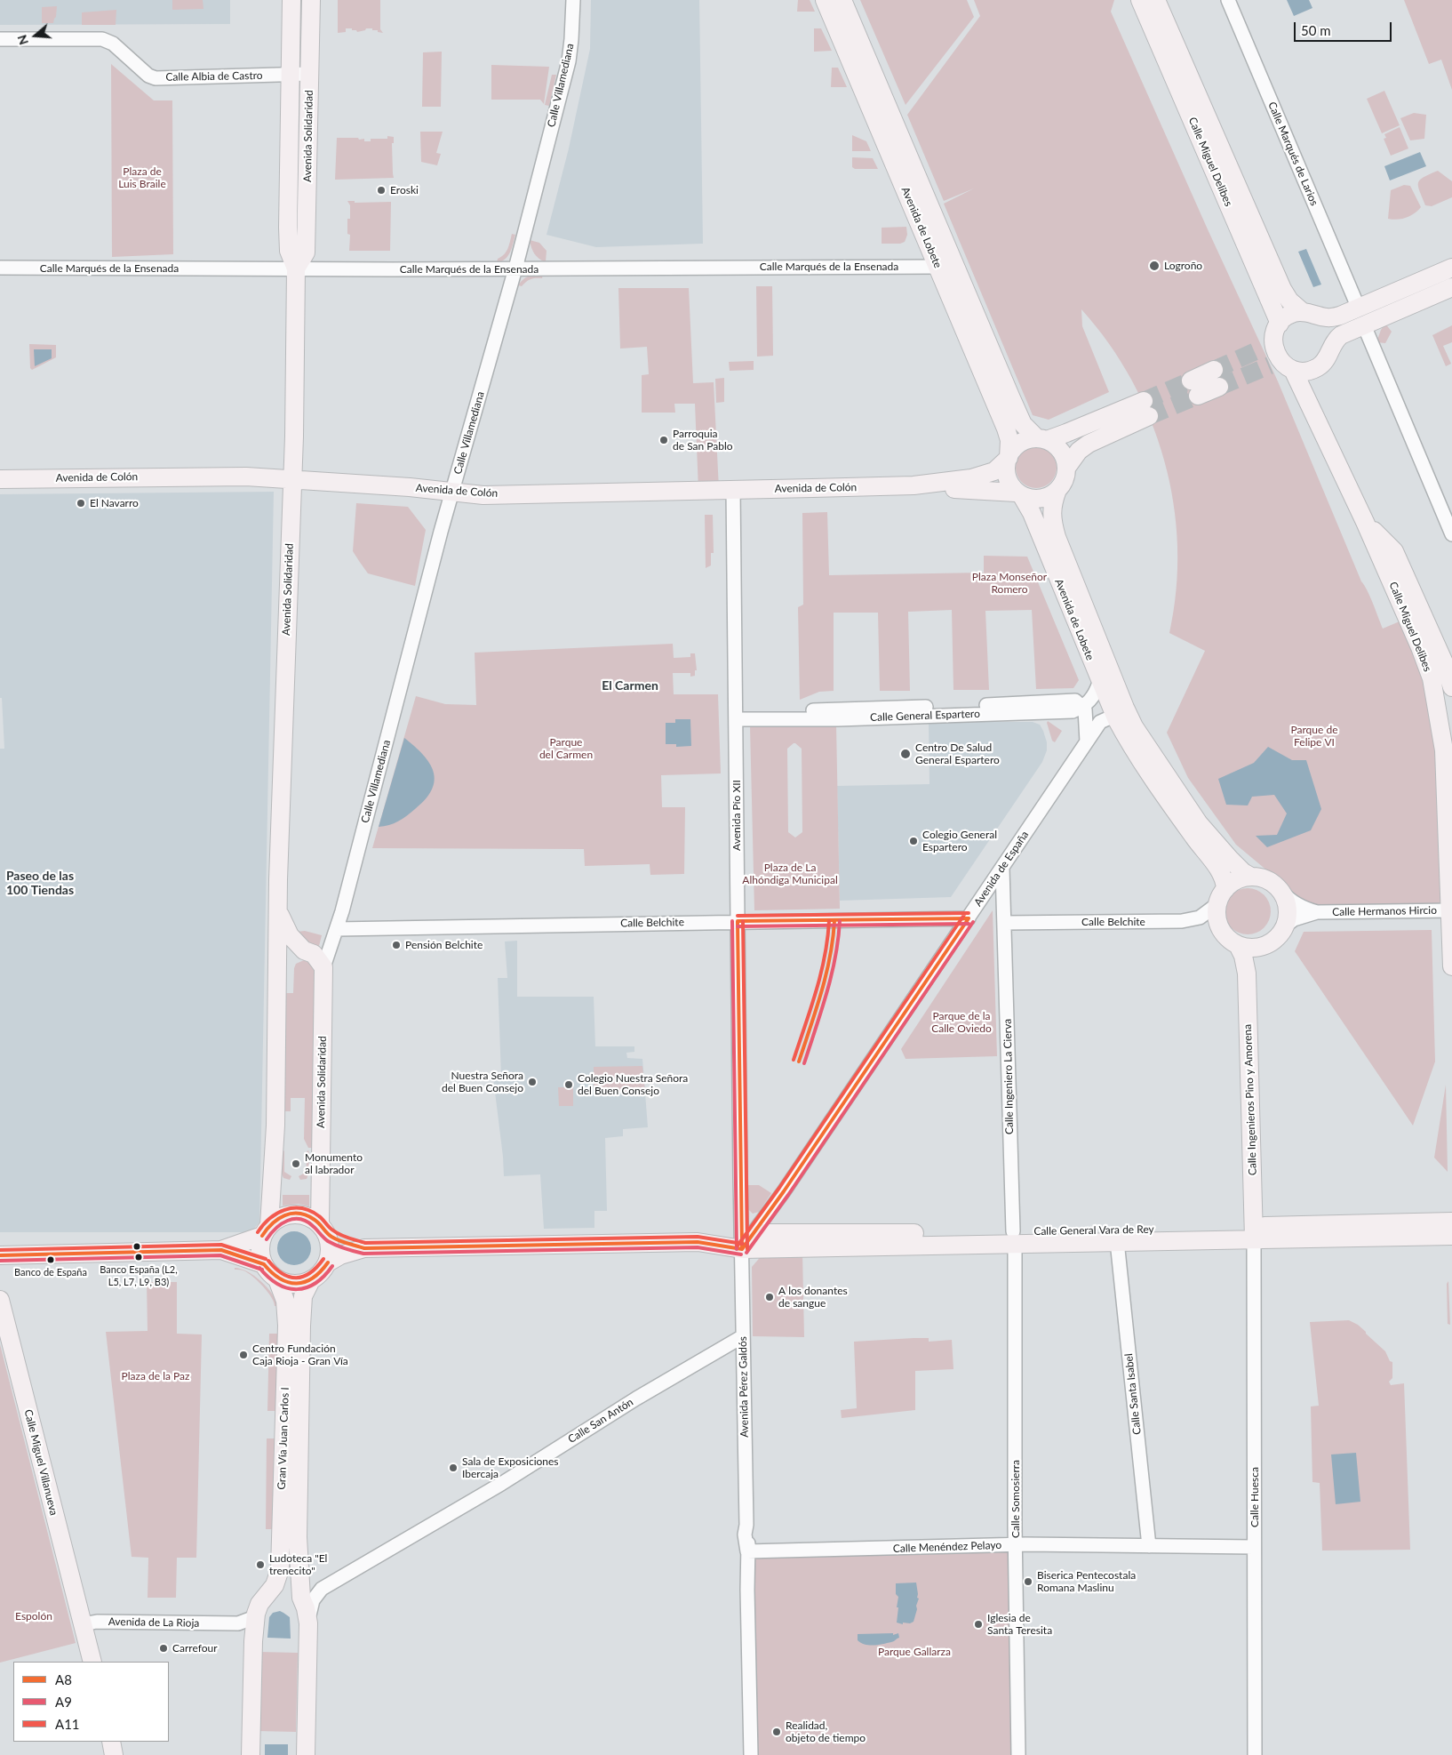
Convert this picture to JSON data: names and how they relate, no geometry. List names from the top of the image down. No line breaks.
{"streets":{"main road":["Avenida Solidaridad","Calle Miguel Delibes","Avenida de Lobete","Avenida de Colón","Calle Ingenieros Pino y Amorena","Calle General Vara de Rey","Gran Vía Juan Carlos I","Calle Miguel Villanueva"],"street":["Calle Albia de Castro","Calle Villamediana","Calle Marqués de Larios","Calle Marqués de la Ensenada","Calle General Espartero","Avenida Pío XII","Avenida de España","Calle Hermanos Hircio","Calle Belchite","Calle Ingeniero La Cierva","Avenida Pérez Galdós","Calle Santa Isabel","Calle San Antón","Calle Huesca","Calle Somosierra","Calle Menéndez Pelayo","Avenida de La Rioja"]},"crossings":[["Calle Albia de Castro","Avenida Solidaridad"],["Calle Villamediana","Avenida Solidaridad"],["Calle Villamediana","Calle Marqués de la Ensenada"],["Calle Villamediana","Avenida de Colón"],["Calle Villamediana","Calle Belchite"],["Avenida Solidaridad","Calle Marqués de la Ensenada"],["Avenida Solidaridad","Avenida de Colón"],["Avenida Solidaridad","Calle General Vara de Rey"],["Avenida Solidaridad","Gran Vía Juan Carlos I"],["Calle Miguel Delibes","Calle Hermanos Hircio"],["Avenida de Lobete","Calle Marqués de la Ensenada"],["Avenida de Lobete","Avenida de Colón"],["Avenida de Lobete","Avenida de España"],["Avenida de Lobete","Calle Ingenieros Pino y Amorena"],["Avenida de Colón","Avenida Pío XII"],["Calle General Espartero","Avenida Pío XII"],["Avenida Pío XII","Avenida de España"],["Avenida Pío XII","Calle Belchite"],["Avenida Pío XII","Calle General Vara de Rey"],["Avenida Pío XII","Avenida Pérez Galdós"],["Avenida de España","Calle Belchite"],["Avenida de España","Calle Ingeniero La Cierva"],["Avenida de España","Calle Ingenieros Pino y Amorena"],["Avenida de España","Calle General Vara de Rey"],["Avenida de España","Avenida Pérez Galdós"],["Calle Belchite","Calle Ingeniero La Cierva"],["Calle Belchite","Calle Ingenieros Pino y Amorena"],["Calle Ingeniero La Cierva","Calle General Vara de Rey"],["Calle Ingeniero La Cierva","Calle Somosierra"],["Calle Ingenieros Pino y Amorena","Calle General Vara de Rey"],["Calle Ingenieros Pino y Amorena","Calle Huesca"],["Calle General Vara de Rey","Avenida Pérez Galdós"],["Calle General Vara de Rey","Calle Santa Isabel"],["Calle General Vara de Rey","Gran Vía Juan Carlos I"],["Calle General Vara de Rey","Calle Huesca"],["Calle General Vara de Rey","Calle Somosierra"],["Avenida Pérez Galdós","Calle San Antón"],["Avenida Pérez Galdós","Calle Menéndez Pelayo"],["Calle Santa Isabel","Calle Menéndez Pelayo"],["Calle San Antón","Gran Vía Juan Carlos I"],["Gran Vía Juan Carlos I","Avenida de La Rioja"],["Calle Miguel Villanueva","Avenida de La Rioja"],["Calle Huesca","Calle Menéndez Pelayo"],["Calle Somosierra","Calle Menéndez Pelayo"]],"districts":["El Carmen","Paseo de las 100 Tiendas"],"parks":["Plaza de Luis Braile","Plaza Monseñor Romero","Parque de Felipe VI","Parque del Carmen","Plaza de La Alhóndiga Municipal","Parque de la Calle Oviedo","Plaza de la Paz","Espolón","Parque Gallarza"],"places":["Eroski","Logroño","Parroquia de San Pablo","El Navarro","Centro De Salud General Espartero","Colegio General Espartero","Pensión Belchite","Nuestra Señora del Buen Consejo","Colegio Nuestra Señora del Buen Consejo","Monumento al labrador","Banco España (L2, L5, L7, L9, B3)","Banco de España","A los donantes de sangue","Centro Fundación Caja Rioja - Gran Vía","Sala de Exposiciones Ibercaja","Ludoteca \"El trenecito\"","Biserica Pentecostala Romana Maslinu","Iglesia de Santa Teresita","Carrefour","Realidad, objeto de tiempo"],"lines":["transit line A11","transit line A8","transit line A9"],"legend":["A8","A9","A11"],"scale_bar":"50 m","north":"left"}
